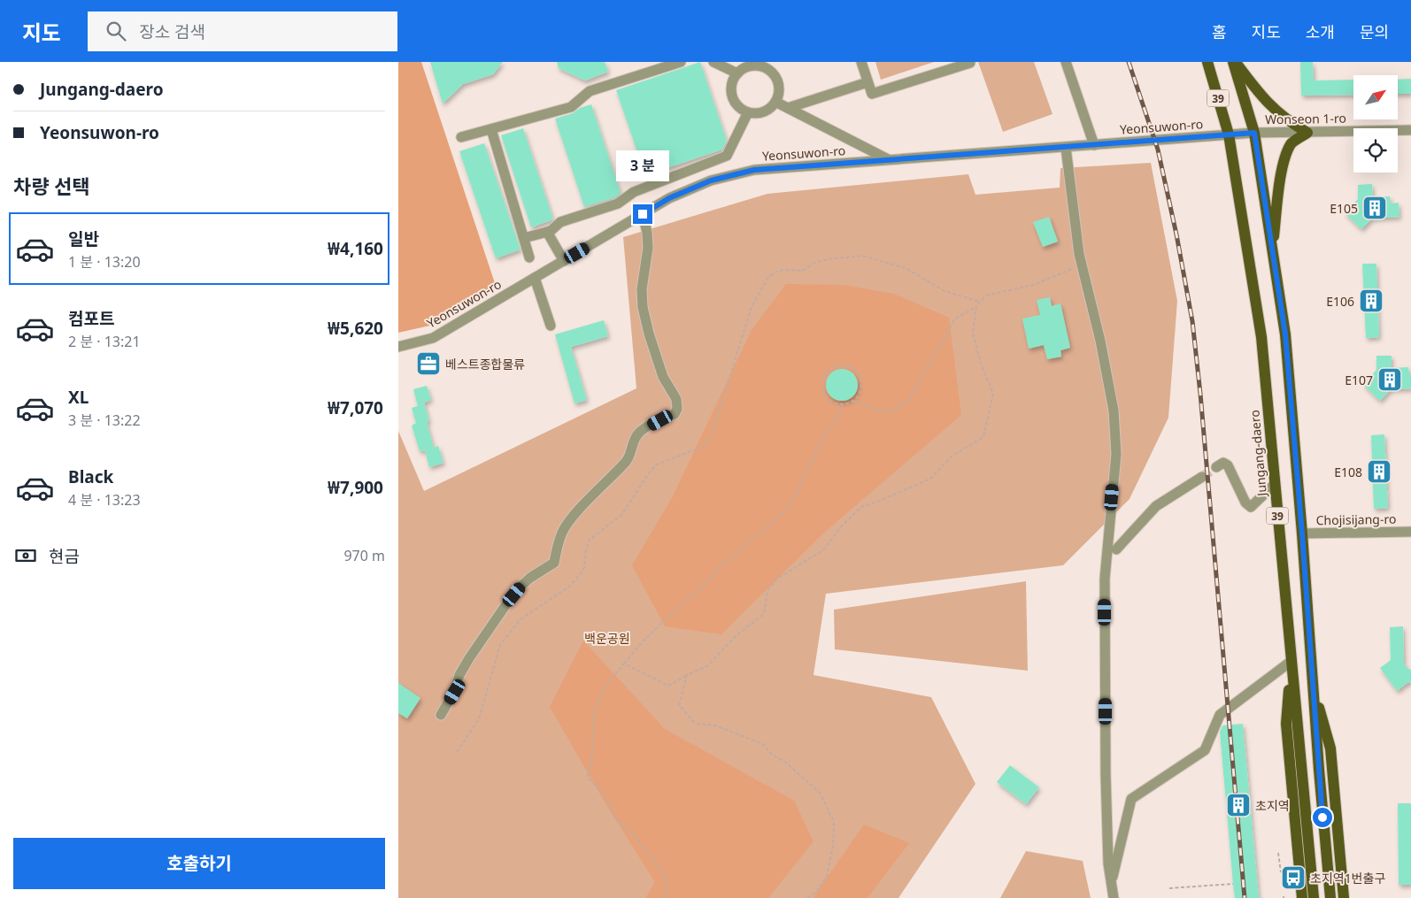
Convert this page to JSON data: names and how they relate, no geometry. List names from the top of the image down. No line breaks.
{"streets":{"main road":["39","Jungang-daero"],"street":["Wonseon 1-ro","Yeonsuwon-ro","Chojisijang-ro"]},"crossings":[["39","Wonseon 1-ro"],["39","Yeonsuwon-ro"],["39","Chojisijang-ro"],["Wonseon 1-ro","Yeonsuwon-ro"],["Yeonsuwon-ro","Jungang-daero"]],"parks":["백운공원"],"places":{"building":["E105","E106","E107","E108","초지역"],"office":["베스트종합물류"],"bus stop":["초지역1번출구"]},"north":"top right","page":{"header":"지도","search":"장소 검색","nav":["홈","지도","소개","문의"],"banner":["Jungang-daero","Yeonsuwon-ro"],"bubble":"3 분","heading":"차량 선택","list":[{"name":"일반","note":"1 분 · 13:20","value":"₩4,160"},{"name":"컴포트","note":"2 분 · 13:21","value":"₩5,620"},{"name":"XL","note":"3 분 · 13:22","value":"₩7,070"},{"name":"Black","note":"4 분 · 13:23","value":"₩7,900"}],"pay":["현금","970 m"],"buttons":"호출하기"}}
